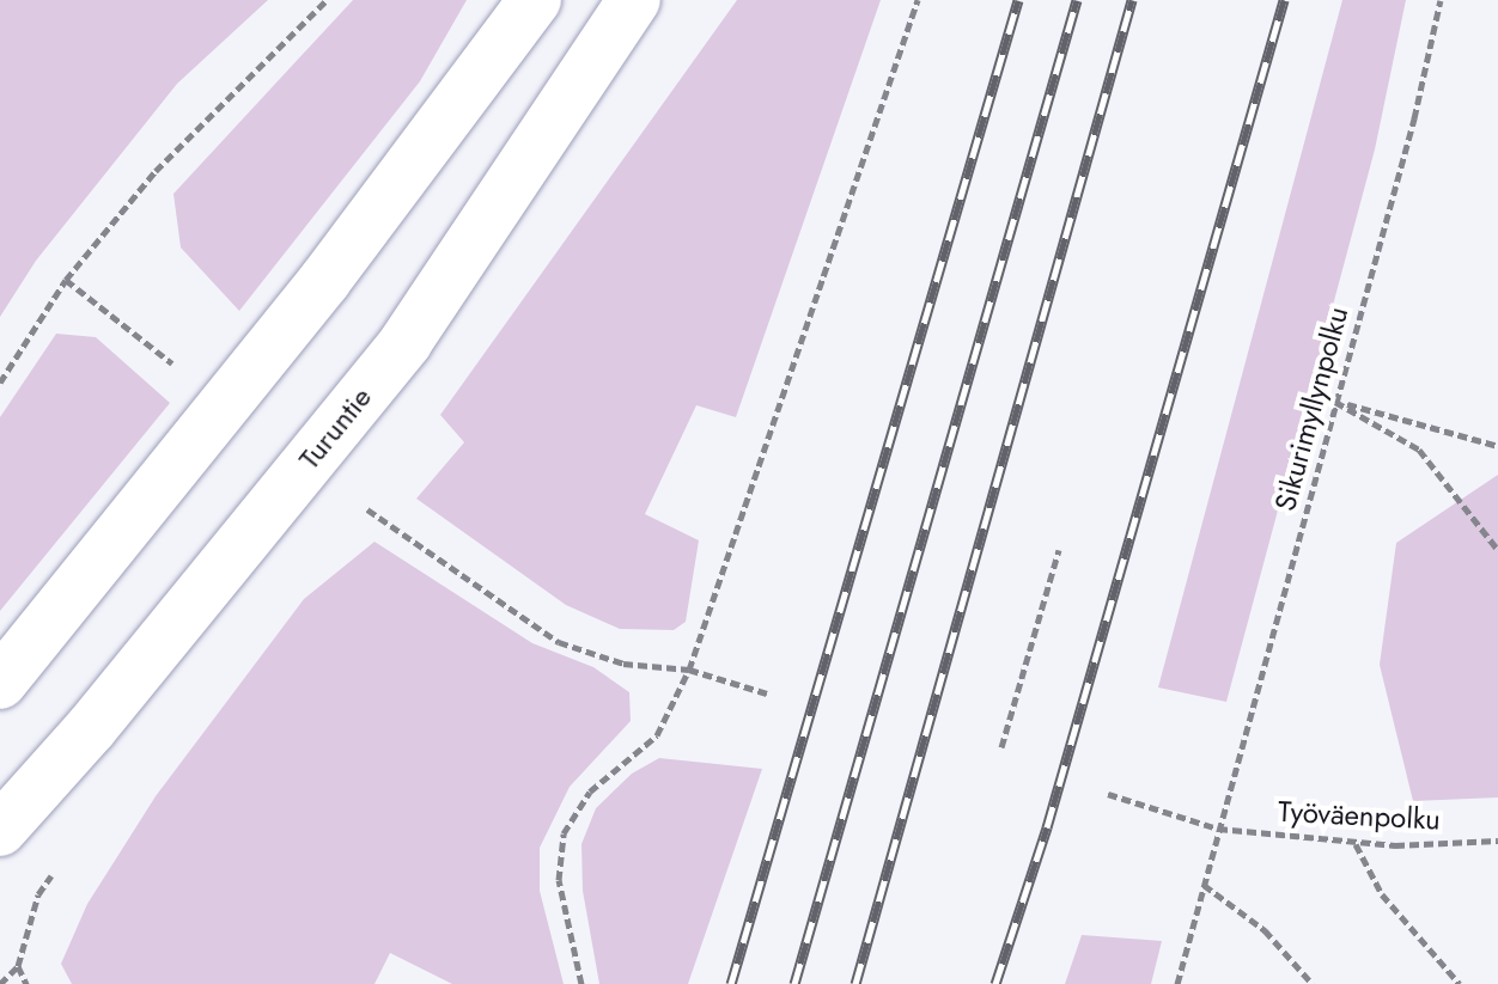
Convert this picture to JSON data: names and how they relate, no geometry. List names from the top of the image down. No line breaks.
{"streets":{"main road":["Turuntie"],"path":["Sikurimyllynpolku","Työväenpolku"]},"crossings":[["Sikurimyllynpolku","Työväenpolku"]]}
